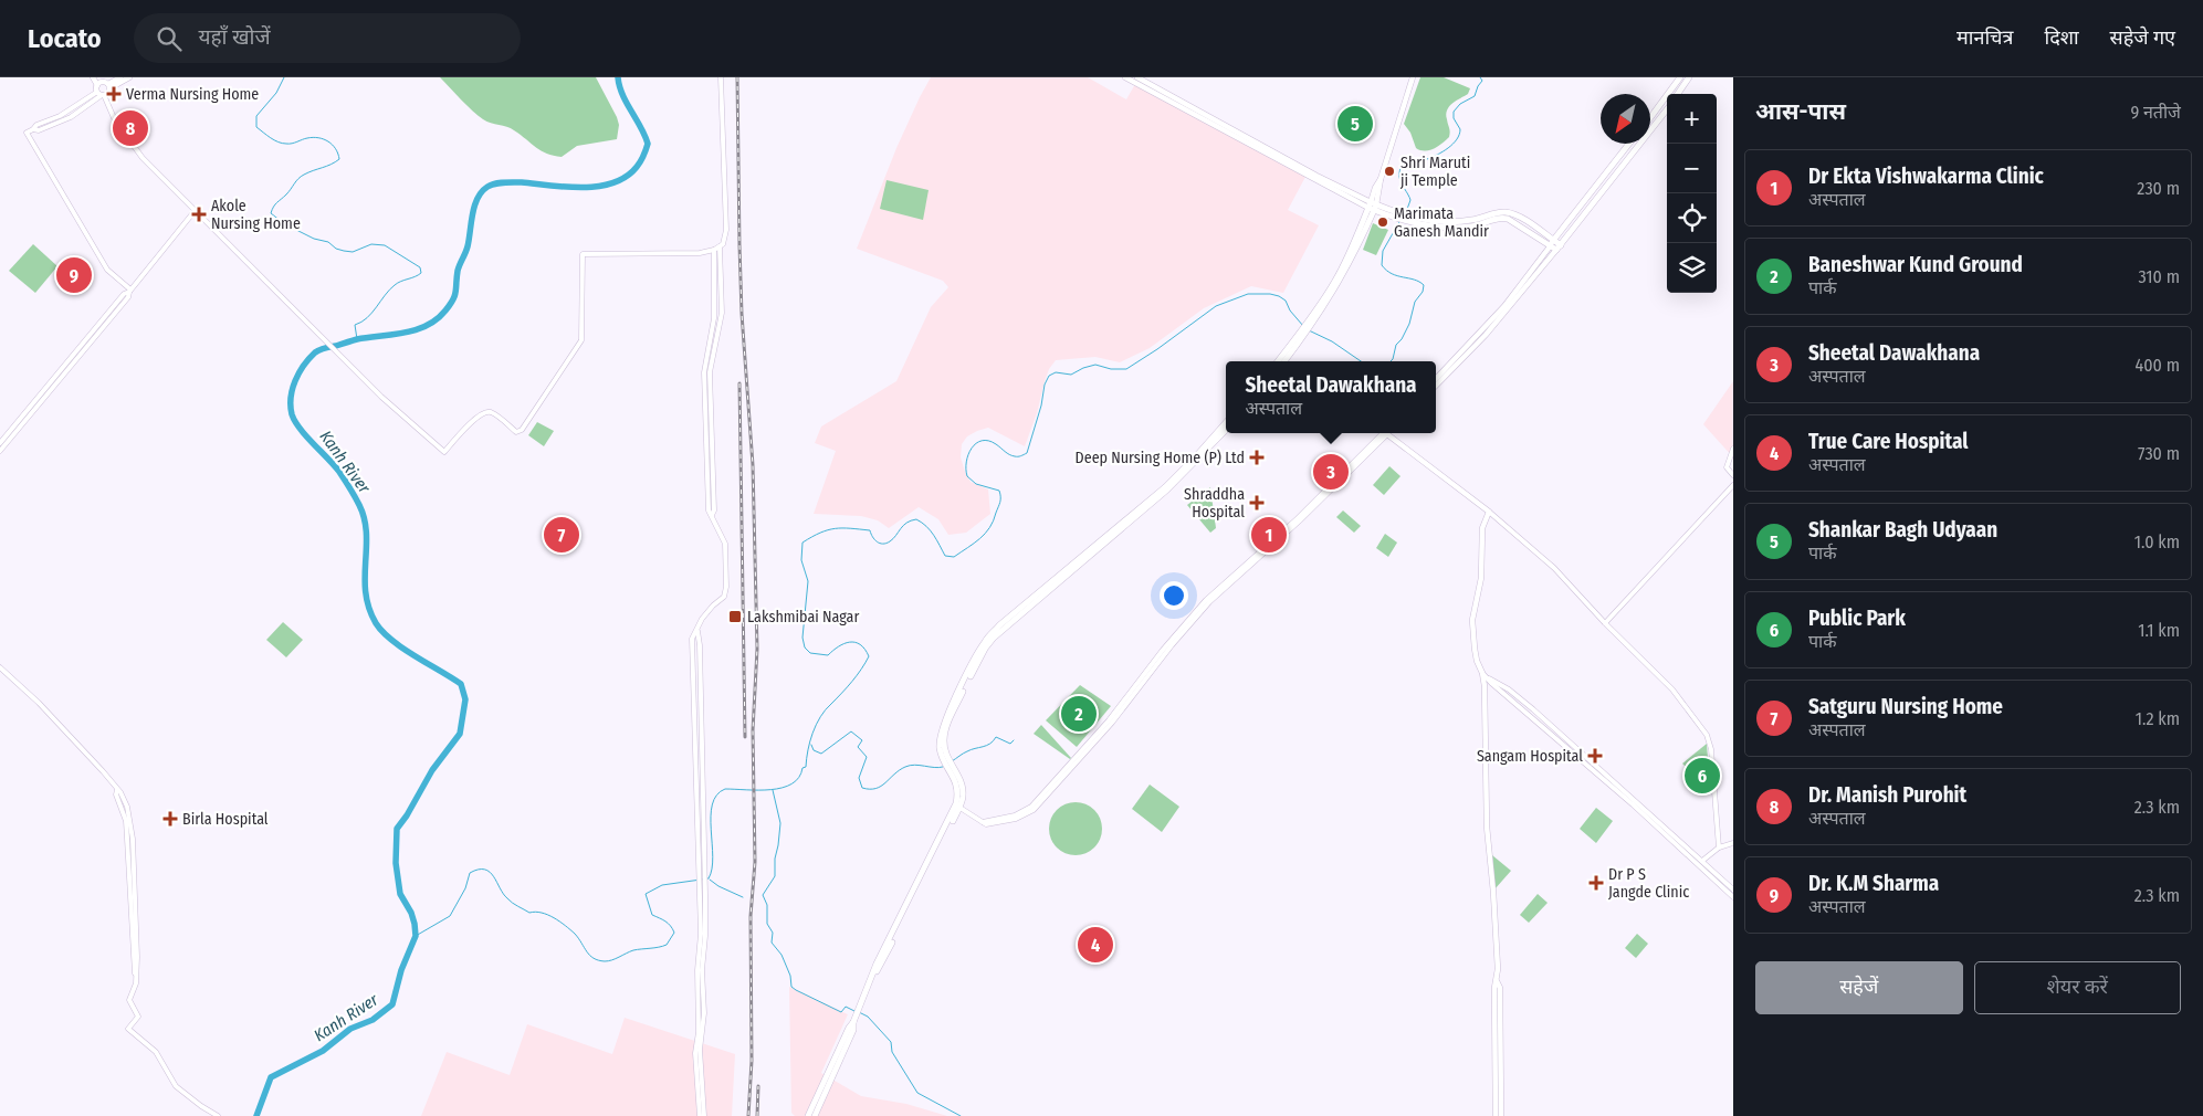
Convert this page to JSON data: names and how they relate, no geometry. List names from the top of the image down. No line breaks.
{"water":["Kanh River"],"places":{"health":["Verma Nursing Home","Akole Nursing Home","Deep Nursing Home (P) Ltd","Shraddha Hospital","Sangam Hospital","Birla Hospital","Dr P S Jangde Clinic"],"other":["Shri Maruti ji Temple","Marimata Ganesh Mandir"],"transit":["Lakshmibai Nagar"]},"north":"bottom left","page":{"header":"Locato","search":"यहाँ खोजें","nav":["मानचित्र","दिशा","सहेजे गए"],"heading":["आस-पास","9 नतीजे"],"map_buttons":["+","−"],"pins":["5","8","9","3","1","7","2","6","4"],"list":[{"mark":"1","name":"Dr Ekta Vishwakarma Clinic","note":"अस्पताल","value":"230 m"},{"mark":"2","name":"Baneshwar Kund Ground","note":"पार्क","value":"310 m"},{"mark":"3","name":"Sheetal Dawakhana","note":"अस्पताल","value":"400 m"},{"mark":"4","name":"True Care Hospital","note":"अस्पताल","value":"730 m"},{"mark":"5","name":"Shankar Bagh Udyaan","note":"पार्क","value":"1.0 km"},{"mark":"6","name":"Public Park","note":"पार्क","value":"1.1 km"},{"mark":"7","name":"Satguru Nursing Home","note":"अस्पताल","value":"1.2 km"},{"mark":"8","name":"Dr. Manish Purohit","note":"अस्पताल","value":"2.3 km"},{"mark":"9","name":"Dr. K.M Sharma","note":"अस्पताल","value":"2.3 km"}],"popup":["Sheetal Dawakhana","अस्पताल"],"buttons":["सहेजें","शेयर करें"]}}
